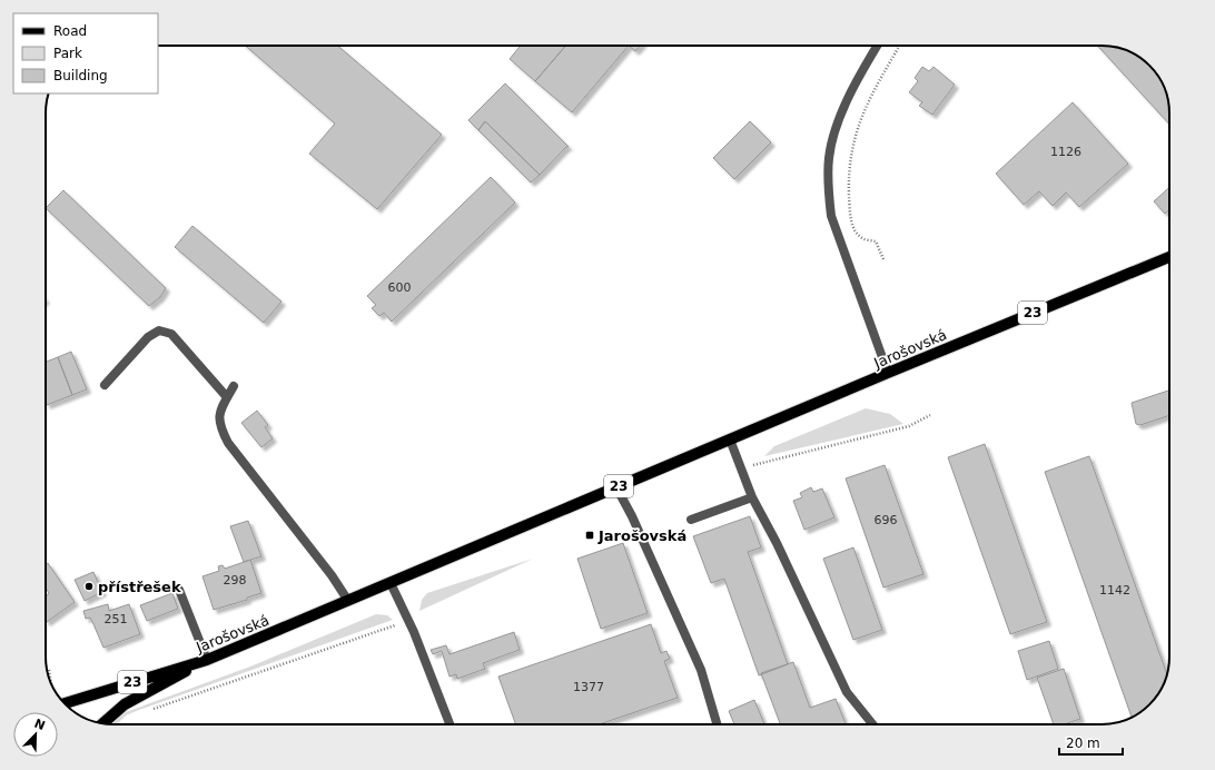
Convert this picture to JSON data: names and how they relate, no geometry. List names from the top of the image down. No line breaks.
{"streets":{"main road":["23","Jarošovská"]},"places":{"transit":["Jarošovská"],"other":["přístřešek"]},"house_numbers":["1126","600","696","298","1142","251","1377"],"legend":["Road","Park","Building"],"scale_bar":"20 m","north":"top right"}
